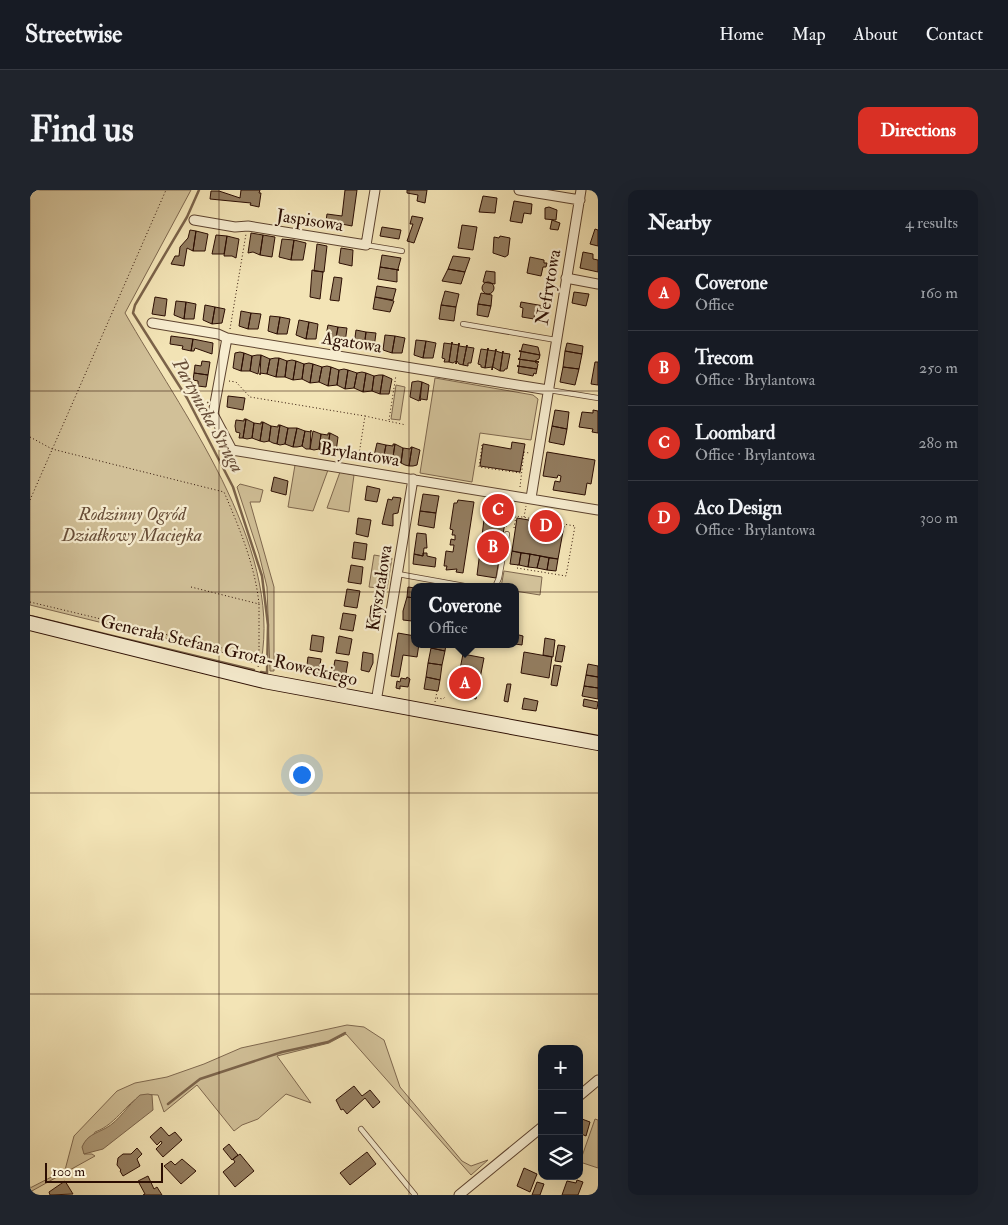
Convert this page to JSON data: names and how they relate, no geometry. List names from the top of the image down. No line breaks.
{"streets":{"street":["Jaspisowa","Nefrytowa","Agatowa","Brylantowa","Kryształowa","Generała Stefana Grota-Roweckiego"]},"crossings":[["Nefrytowa","Agatowa"],["Nefrytowa","Brylantowa"],["Agatowa","Brylantowa"],["Brylantowa","Kryształowa"],["Kryształowa","Generała Stefana Grota-Roweckiego"]],"water":["Partynicka Struga"],"parks":["Rodzinny Ogród Działkowy Maciejka"],"scale_bar":"100 m","page":{"header":"Streetwise","nav":["Home","Map","About","Contact"],"buttons":"Directions","title":"Find us","heading":["Nearby","4 results"],"list":[{"mark":"A","name":"Coverone","note":"Office","value":"160 m"},{"mark":"B","name":"Trecom","note":"Office · Brylantowa","value":"250 m"},{"mark":"C","name":"Loombard","note":"Office · Brylantowa","value":"280 m"},{"mark":"D","name":"Aco Design","note":"Office · Brylantowa","value":"300 m"}],"pins":["C","D","B","A"],"popup":["Coverone","Office"],"map_buttons":["+","−"],"scale":"100 m"}}
